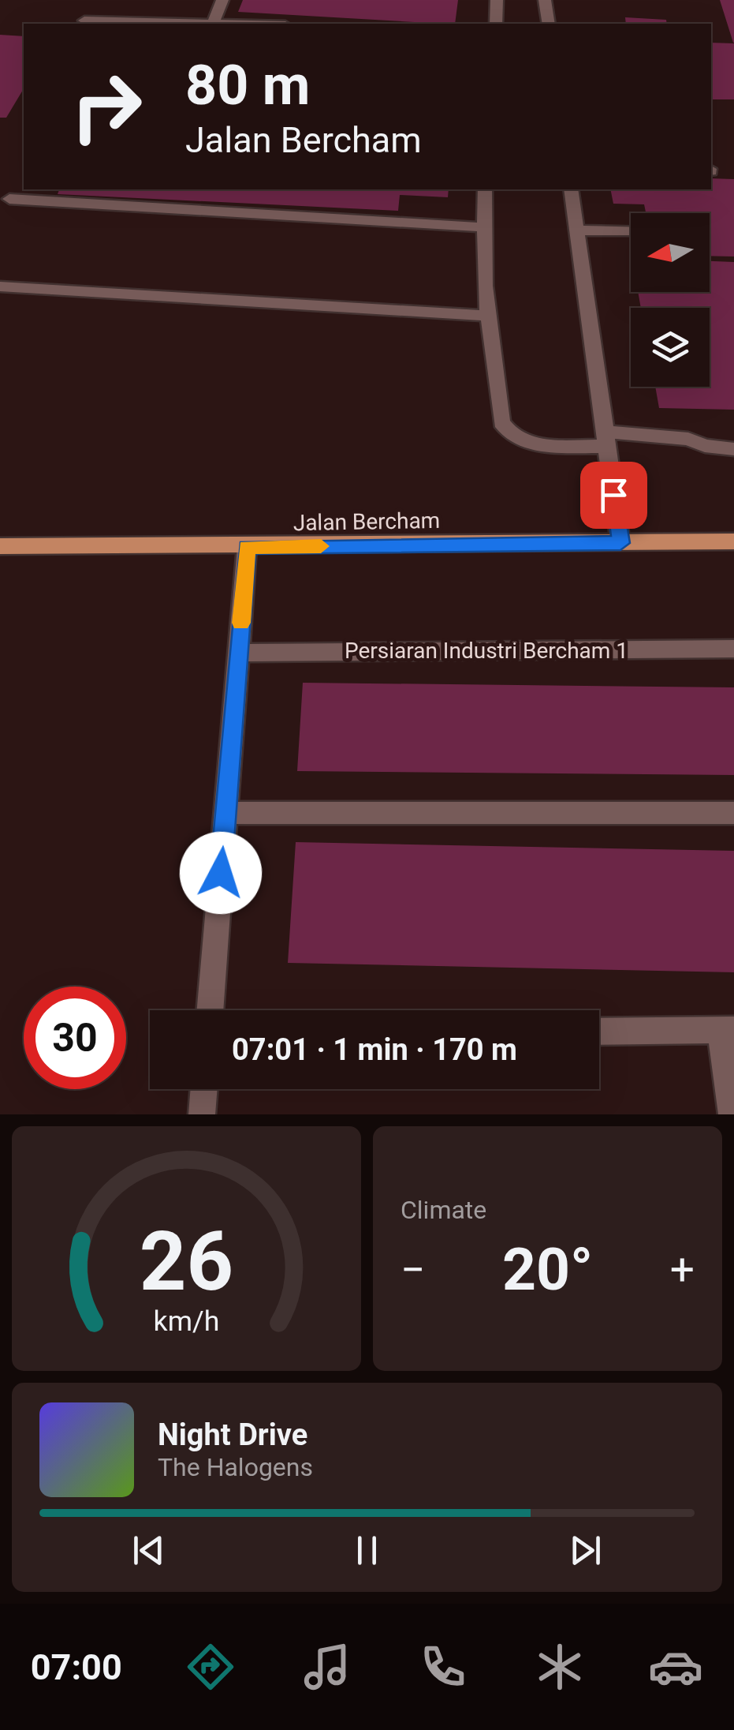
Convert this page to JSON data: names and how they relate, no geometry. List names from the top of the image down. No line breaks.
{"streets":{"main road":["Jalan Bercham"],"street":["Persiaran Industri Bercham 1"]},"north":"left","page":{"turn":["80 m","Jalan Bercham"],"limit":"30","trip":"07:01 · 1 min · 170 m","tile":"Climate","heat":["−","20°","+"],"song":["Night Drive","The Halogens"],"tabs":"07:00","gauge":["26","km/h"]}}
